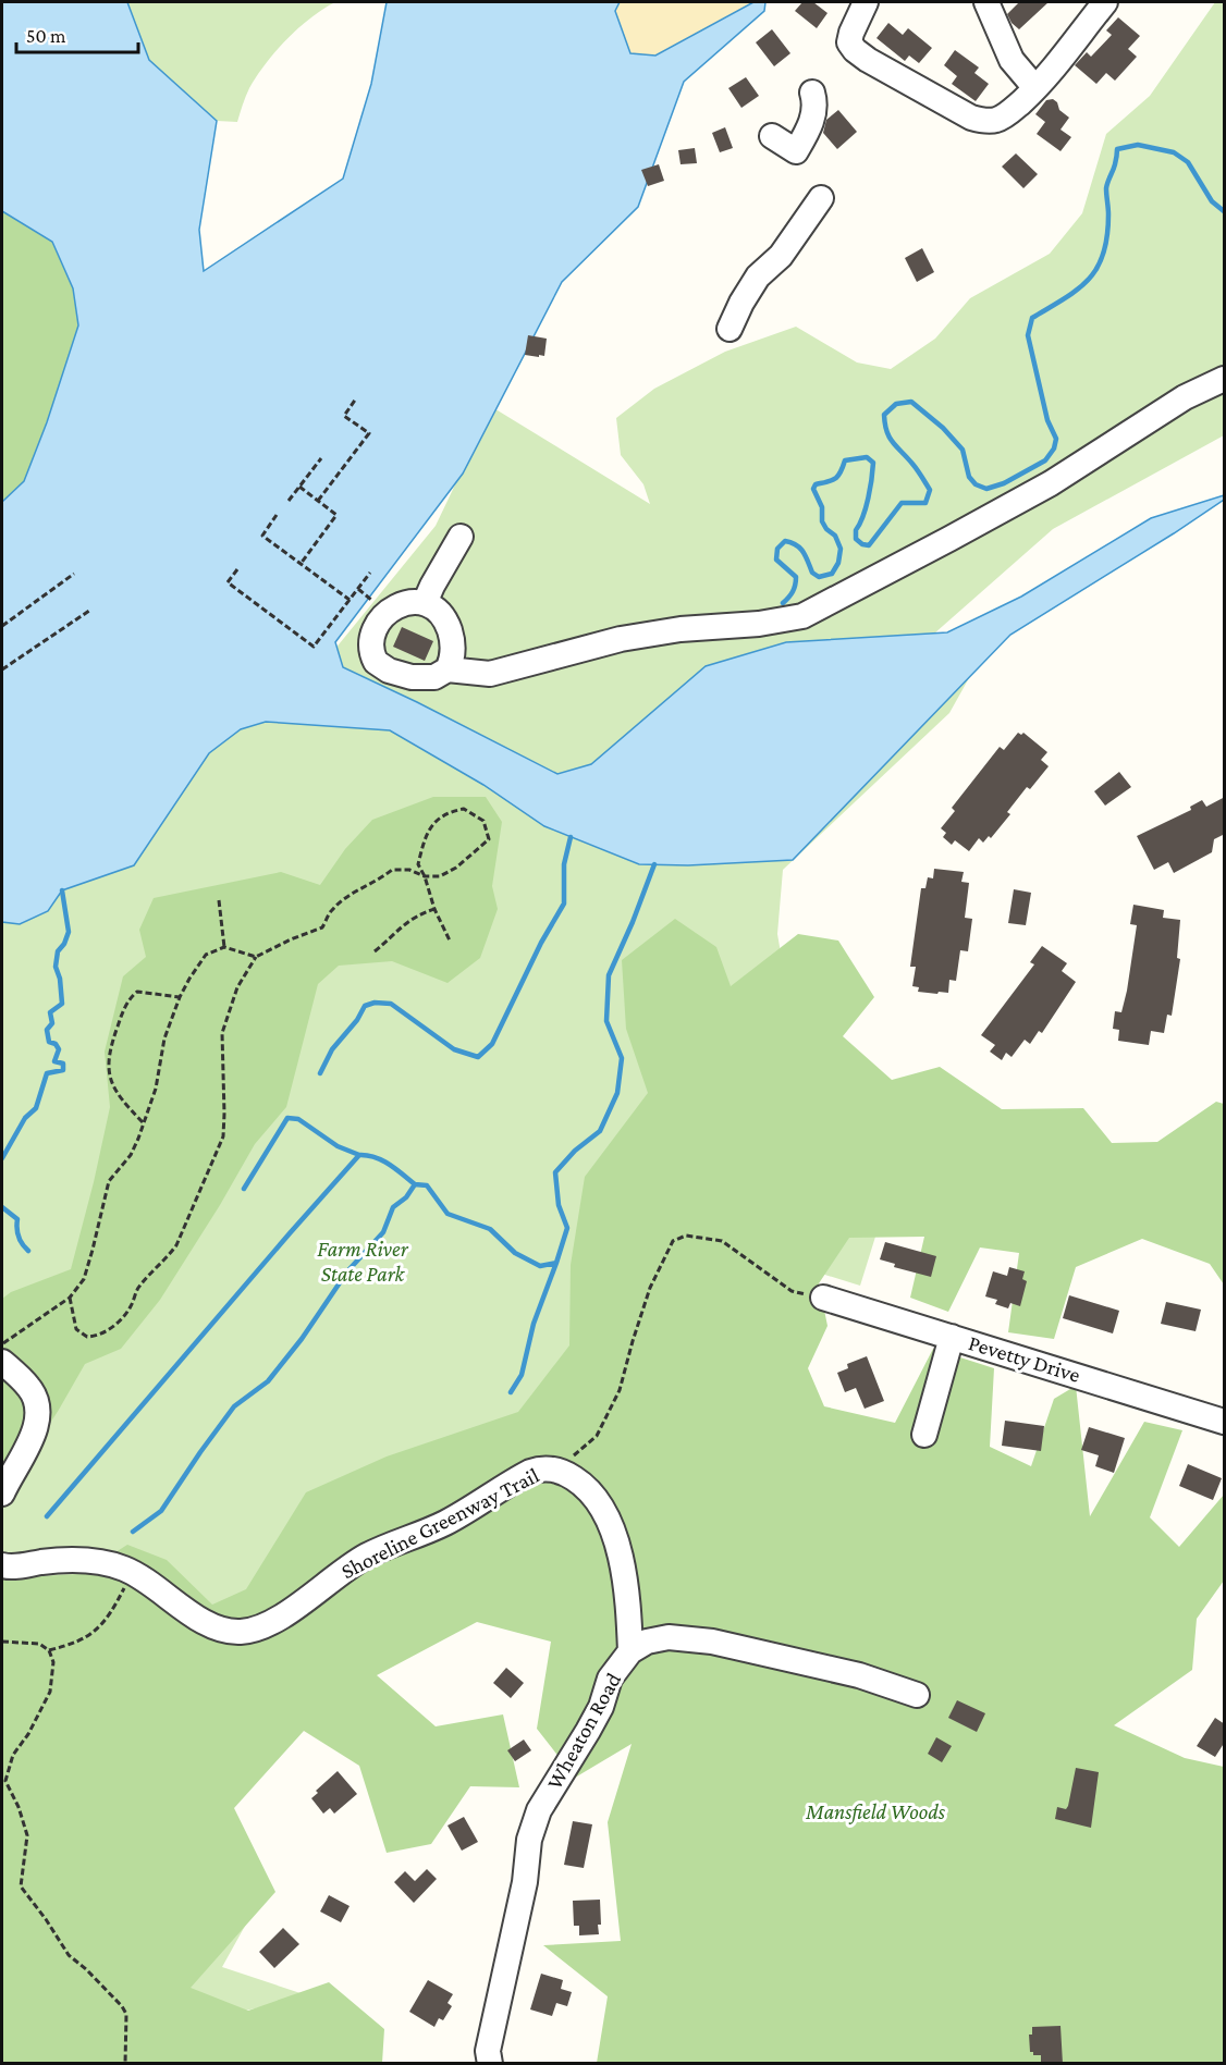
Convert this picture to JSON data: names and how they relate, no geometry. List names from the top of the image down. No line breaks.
{"streets":{"street":["Pevetty Drive","Shoreline Greenway Trail","Wheaton Road"]},"crossings":[["Pevetty Drive","Shoreline Greenway Trail"]],"parks":["Farm River State Park","Mansfield Woods"],"scale_bar":"50 m"}
